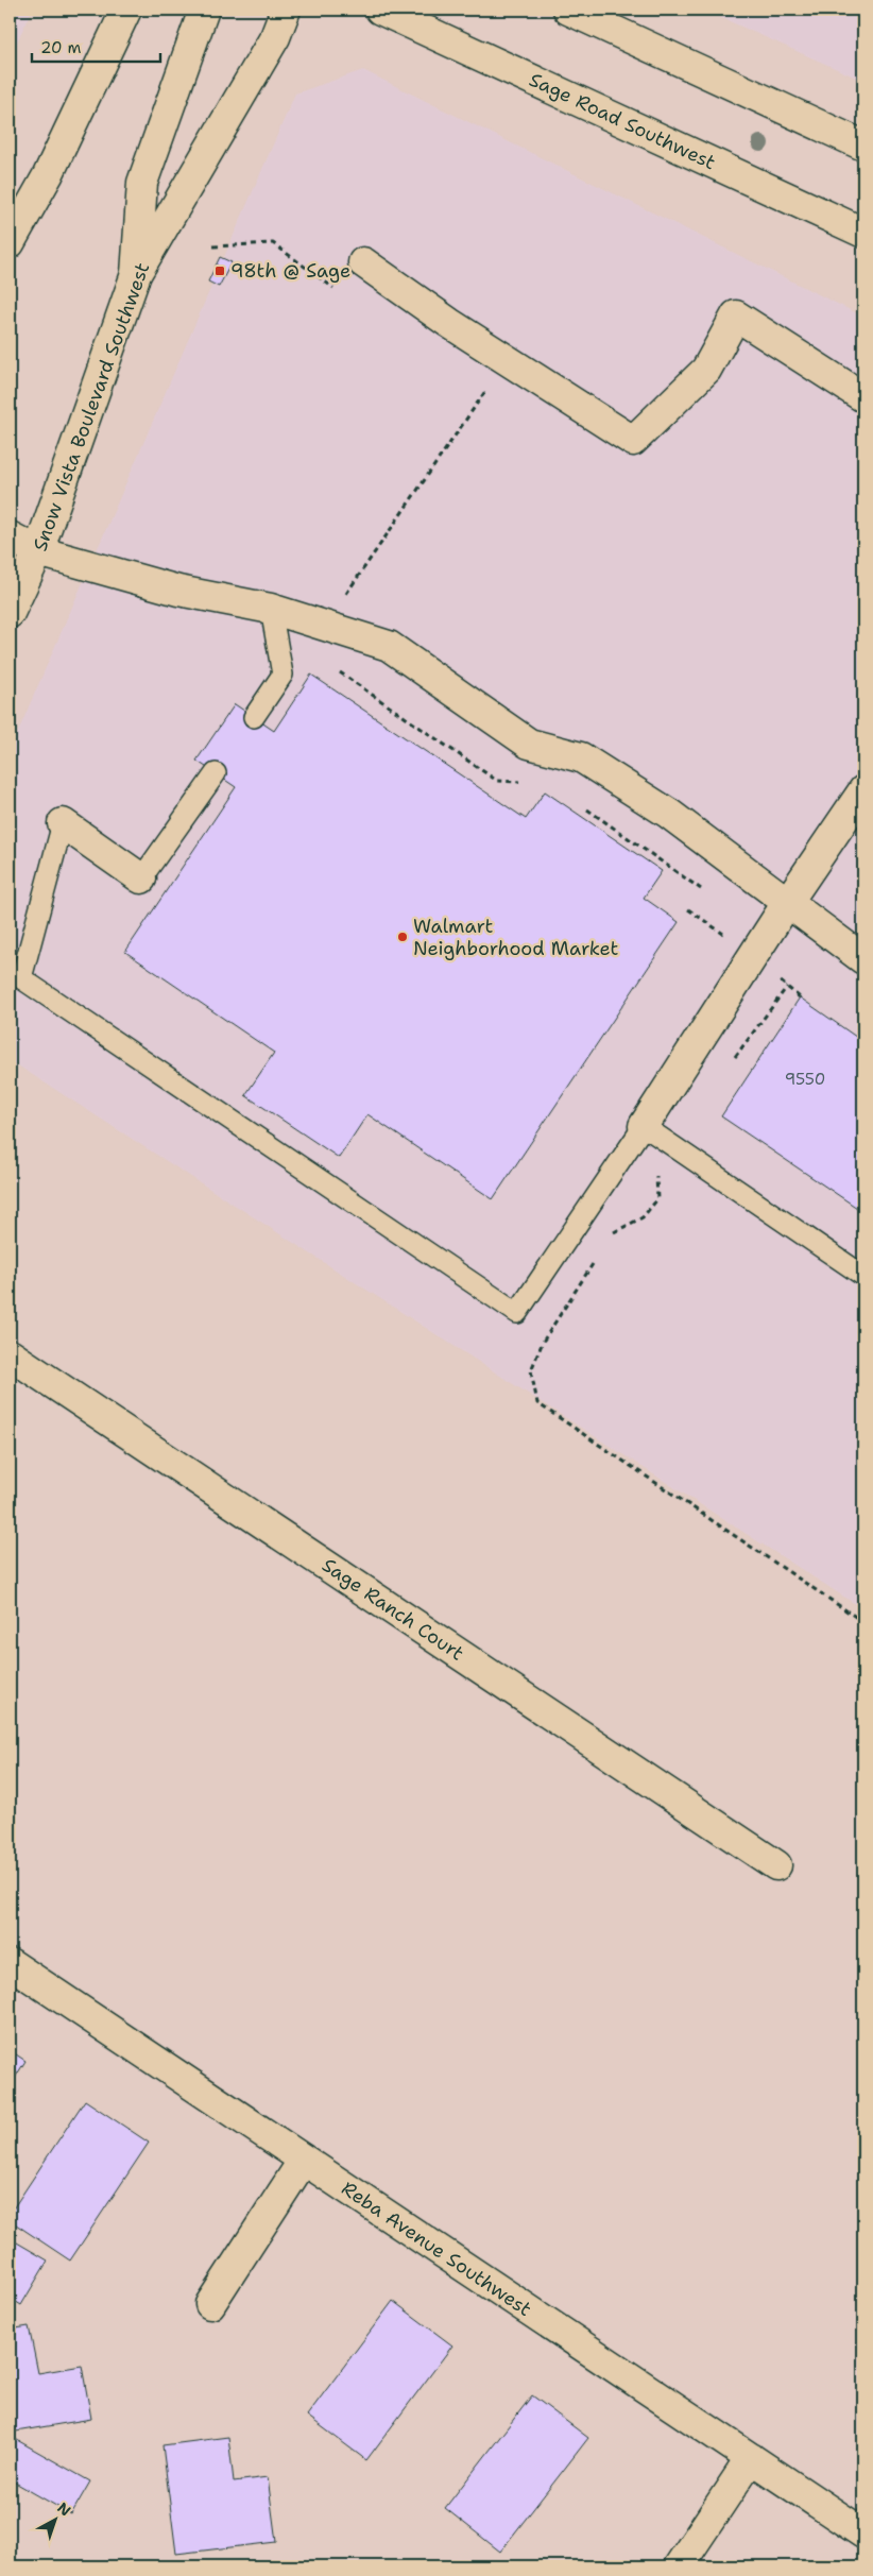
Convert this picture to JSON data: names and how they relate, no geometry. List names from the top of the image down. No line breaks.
{"streets":{"street":["Sage Road Southwest","Snow Vista Boulevard Southwest","Sage Ranch Court","Reba Avenue Southwest"]},"places":{"transit":["98th @ Sage"],"other":["Walmart Neighborhood Market"]},"house_numbers":["9550"],"scale_bar":"20 m","north":"top right"}
